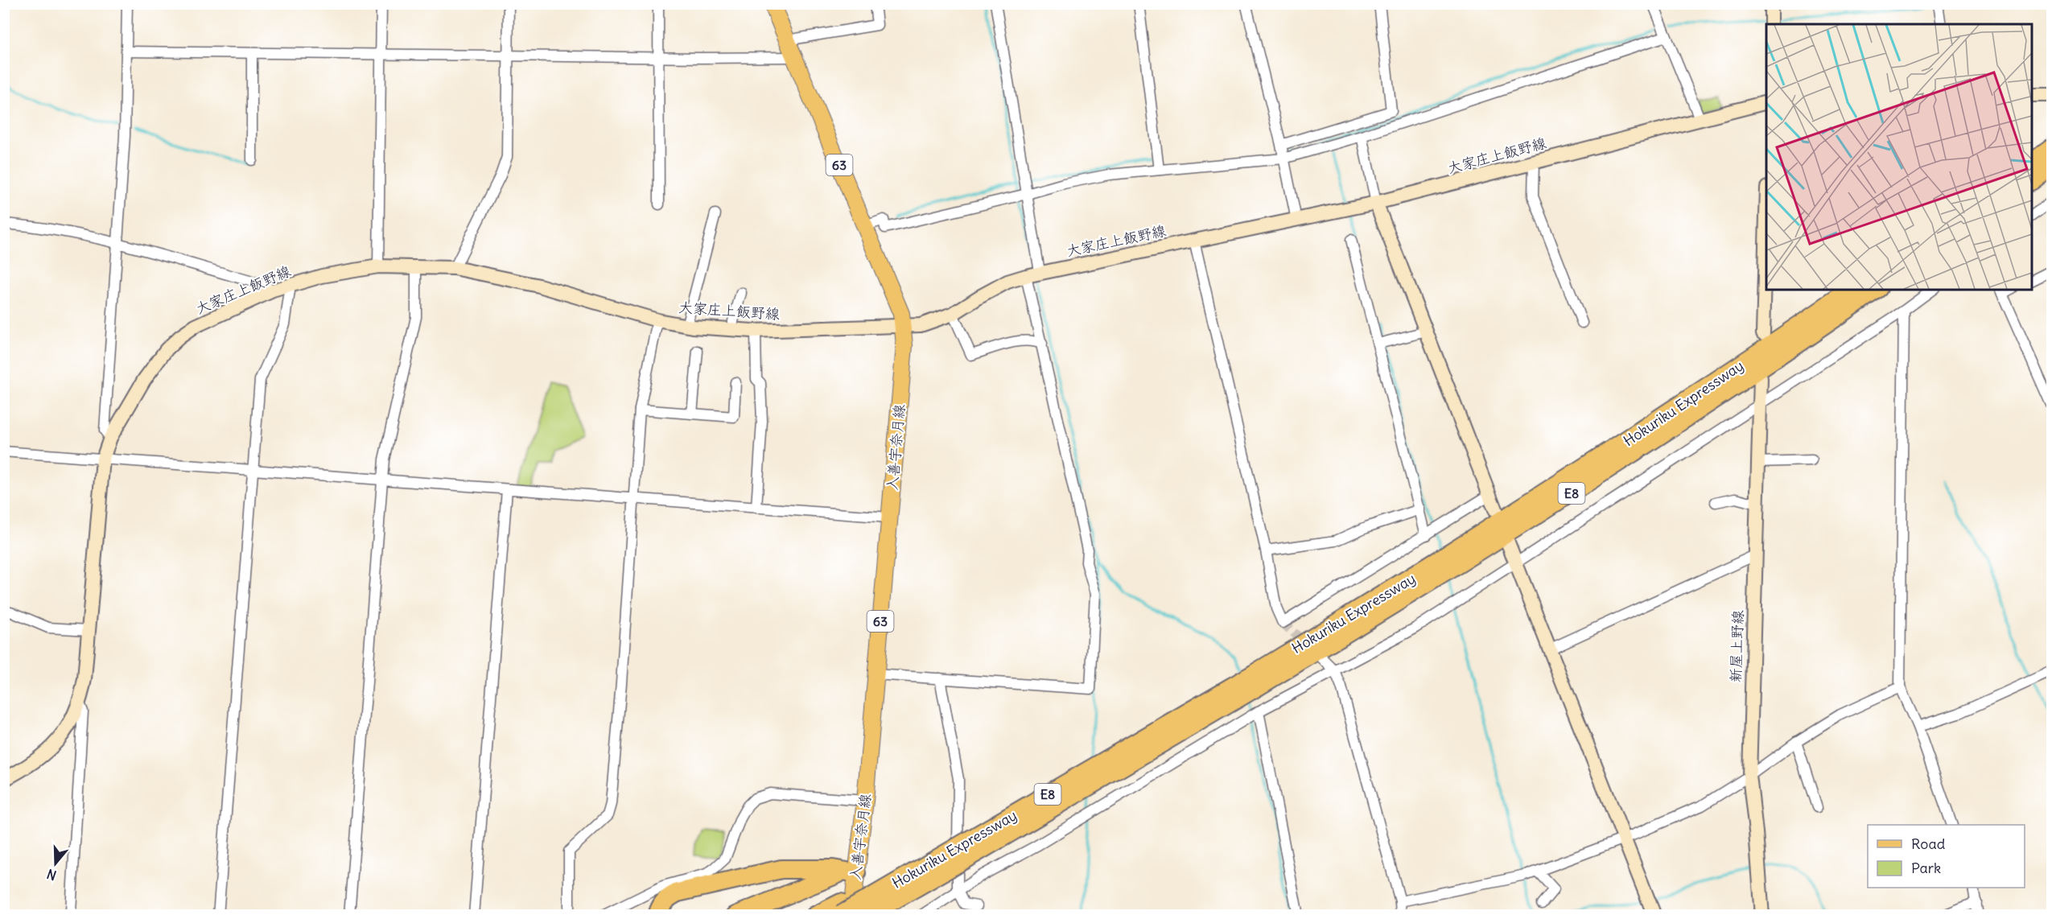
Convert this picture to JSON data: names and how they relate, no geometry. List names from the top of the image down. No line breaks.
{"streets":{"highway":["Hokuriku Expressway","E8"],"main road":["大家庄上飯野線","63","入善宇奈月線","新屋上野線"]},"crossings":[["大家庄上飯野線","入善宇奈月線"],["Hokuriku Expressway","入善宇奈月線"]],"legend":["Road","Park"],"north":"bottom"}
